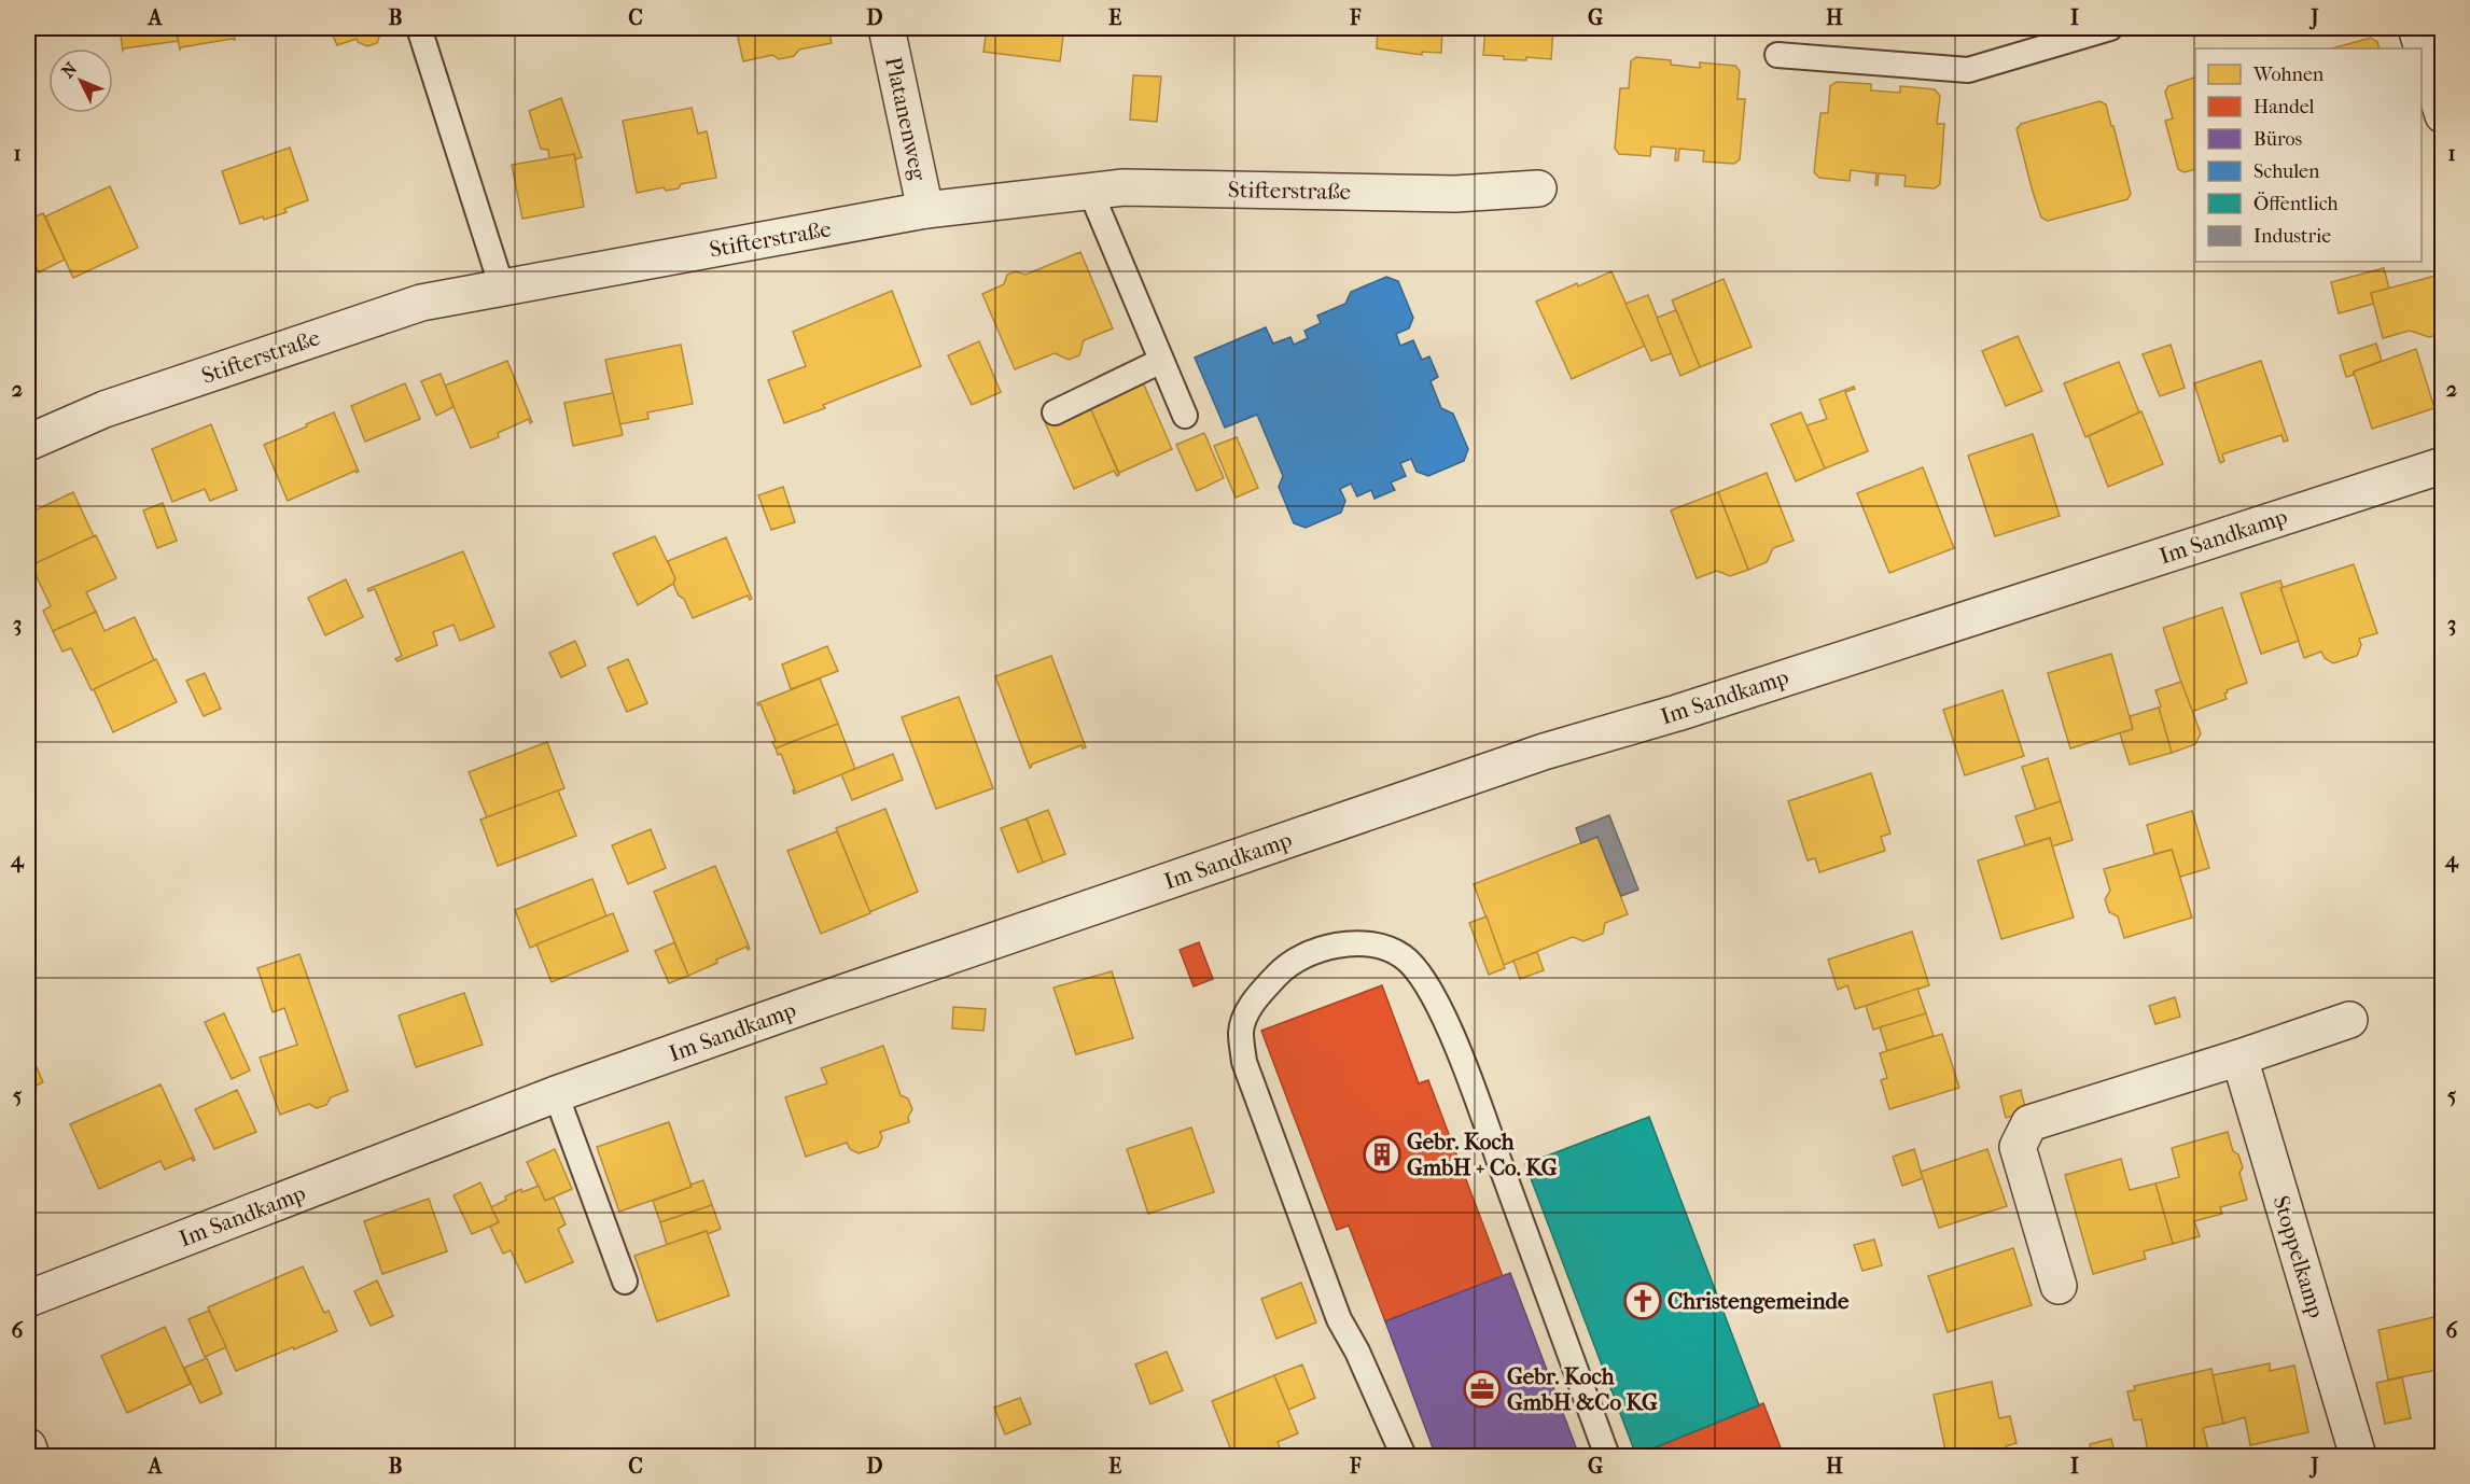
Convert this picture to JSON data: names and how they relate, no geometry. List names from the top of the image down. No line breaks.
{"streets":{"street":["Platanenweg","Stifterstraße","Im Sandkamp","Stoppelkamp"]},"crossings":[["Platanenweg","Stifterstraße"]],"places":{"building":["Gebr. Koch GmbH + Co. KG"],"church":["Christengemeinde"],"office":["Gebr. Koch GmbH &Co KG"]},"legend":["Wohnen","Handel","Büros","Schulen","Öffentlich","Industrie"],"north":"top left","grid":{"columns":["A","B","C","D","E","F","G","H","I","J"],"rows":["1","2","3","4","5","6"]}}
